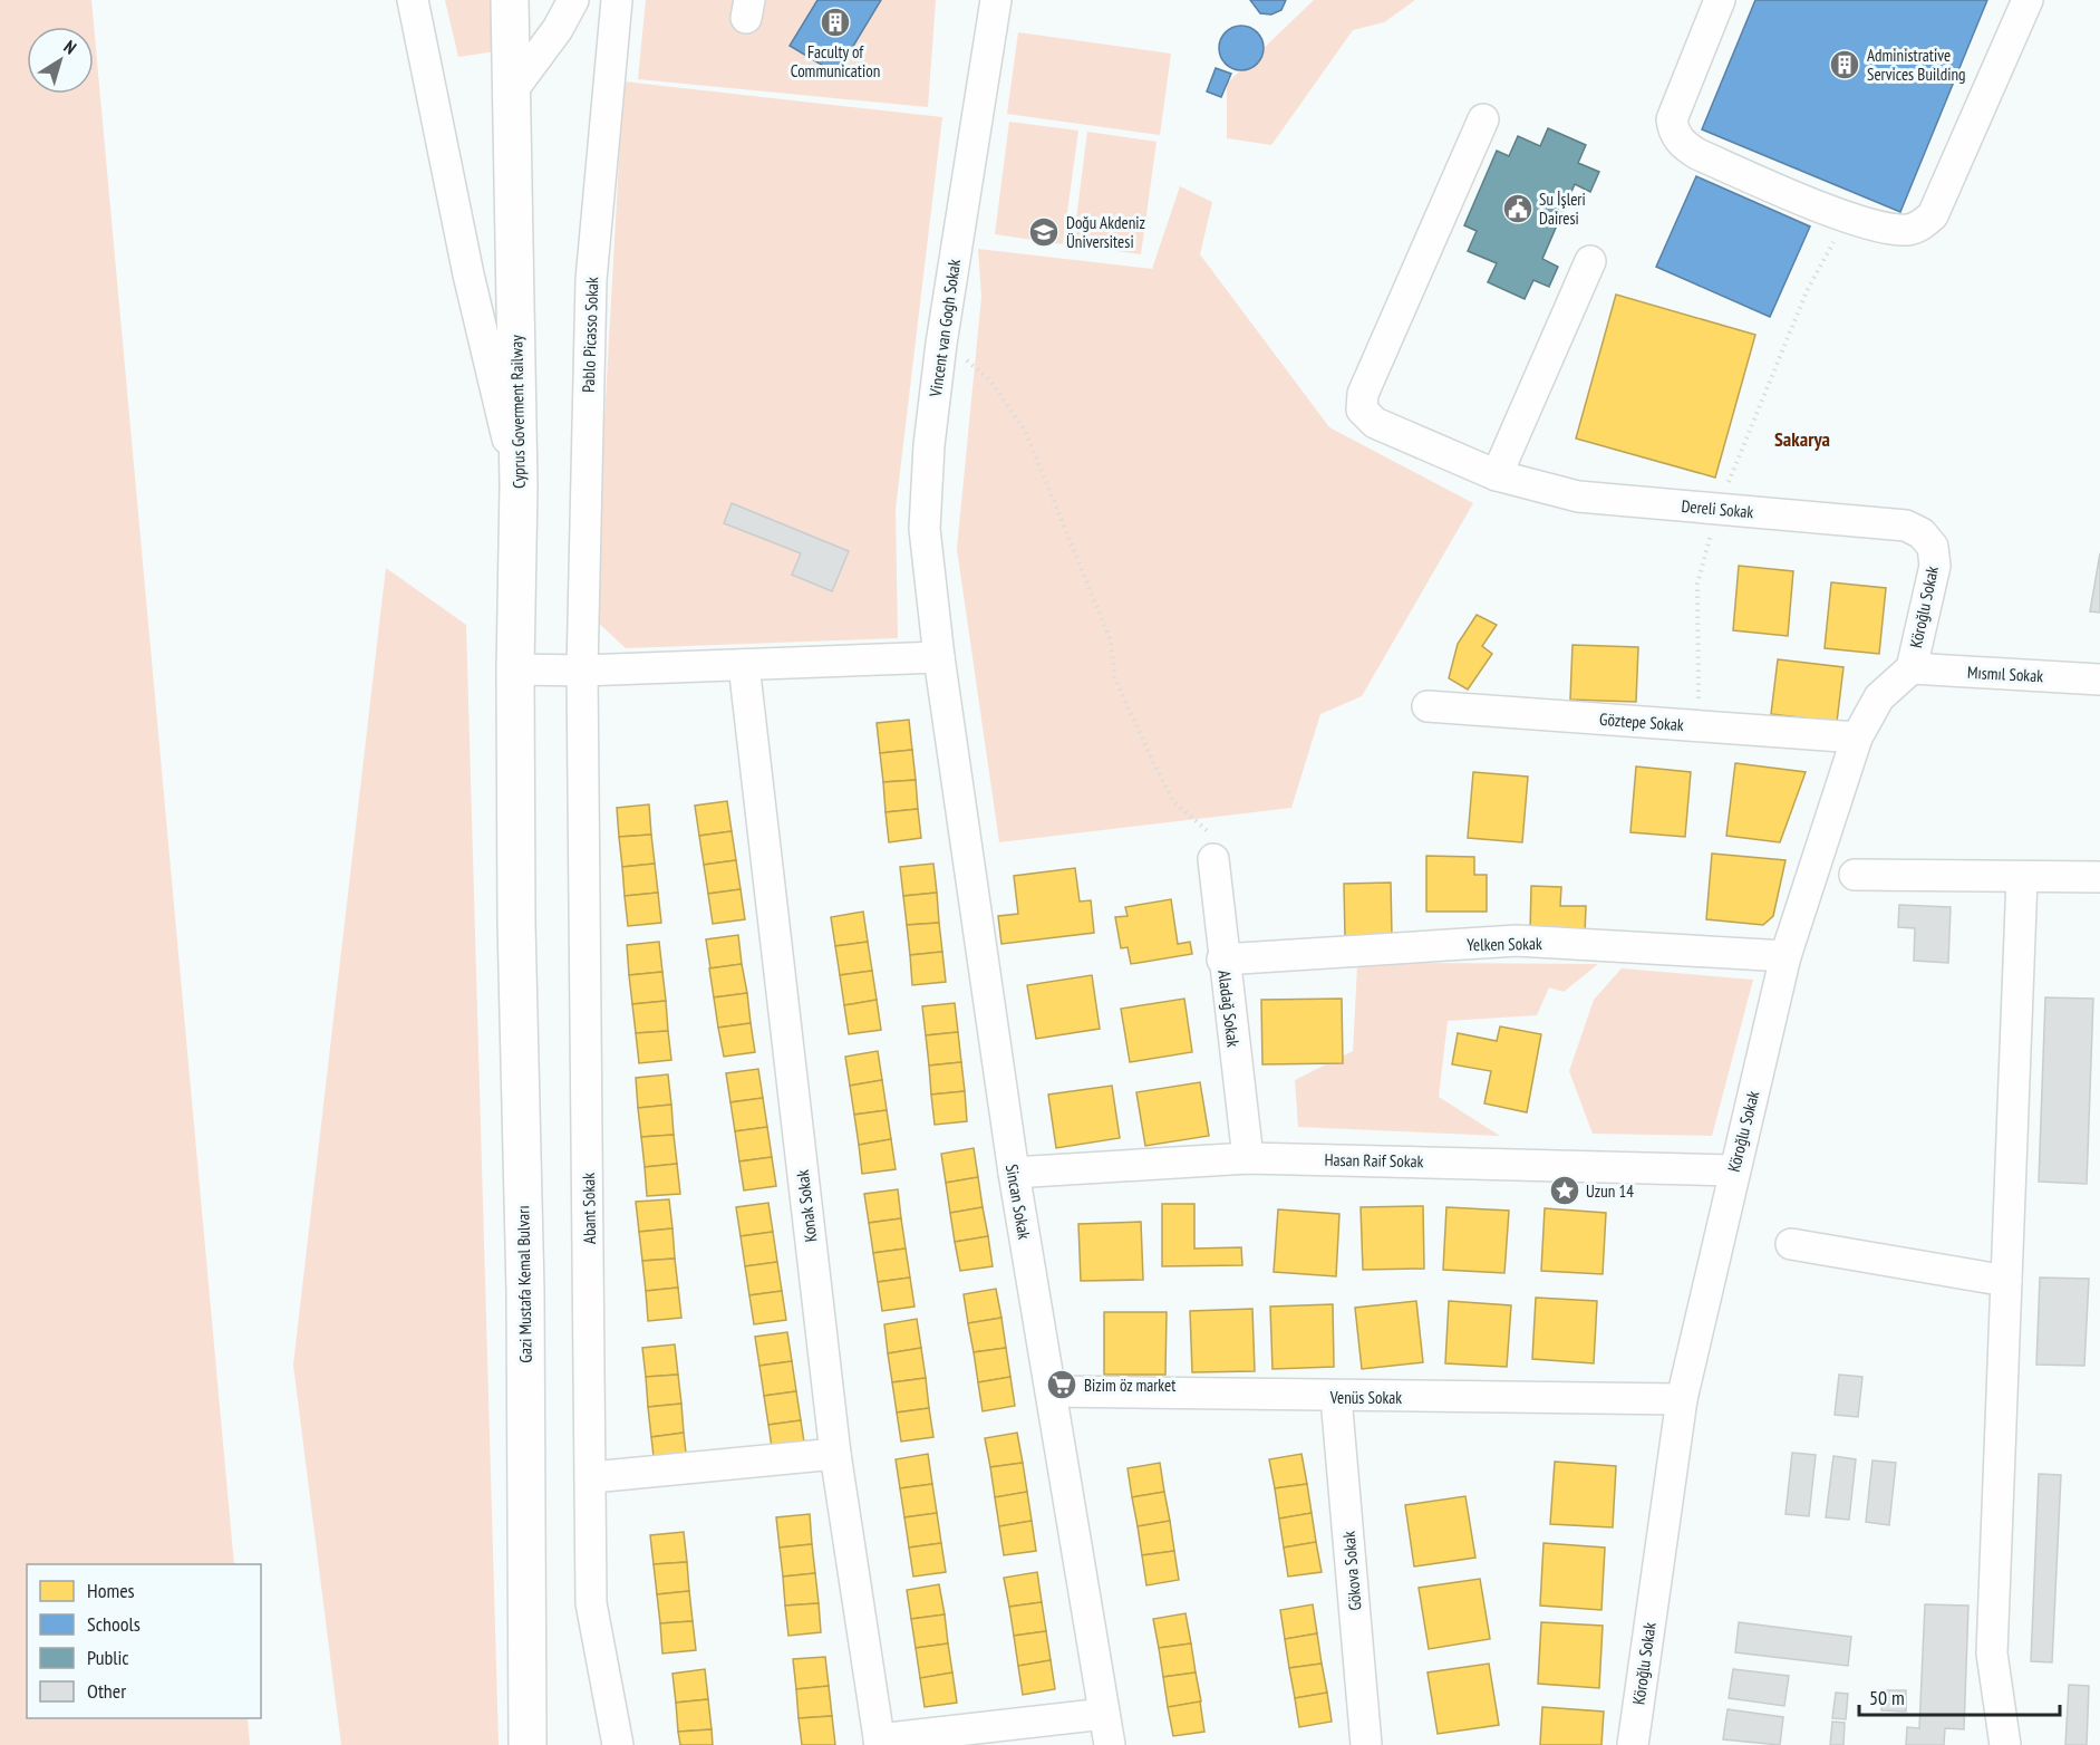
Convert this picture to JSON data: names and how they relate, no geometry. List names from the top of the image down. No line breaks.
{"streets":{"main road":["Cyprus Goverment Railway","Gazi Mustafa Kemal Bulvarı"],"street":["Vincent van Gogh Sokak","Pablo Picasso Sokak","Dereli Sokak","Köroğlu Sokak","Mısmıl Sokak","Göztepe Sokak","Yelken Sokak","Aladağ Sokak","Hasan Raif Sokak","Sincan Sokak","Konak Sokak","Abant Sokak","Venüs Sokak","Gökova Sokak"]},"crossings":[["Vincent van Gogh Sokak","Sincan Sokak"],["Pablo Picasso Sokak","Abant Sokak"],["Cyprus Goverment Railway","Gazi Mustafa Kemal Bulvarı"],["Dereli Sokak","Köroğlu Sokak"],["Köroğlu Sokak","Mısmıl Sokak"],["Köroğlu Sokak","Göztepe Sokak"],["Köroğlu Sokak","Yelken Sokak"],["Köroğlu Sokak","Hasan Raif Sokak"],["Köroğlu Sokak","Venüs Sokak"],["Yelken Sokak","Aladağ Sokak"],["Aladağ Sokak","Hasan Raif Sokak"],["Hasan Raif Sokak","Sincan Sokak"],["Sincan Sokak","Venüs Sokak"],["Venüs Sokak","Gökova Sokak"]],"districts":["Sakarya"],"places":{"building":["Faculty of Communication","Administrative Services Building"],"public building":["Su İşleri Dairesi"],"school or university":["Doğu Akdeniz Üniversitesi"],"place":["Uzun 14"],"supermarket":["Bizim öz market"]},"legend":["Homes","Schools","Public","Other"],"scale_bar":"50 m","north":"top right"}
